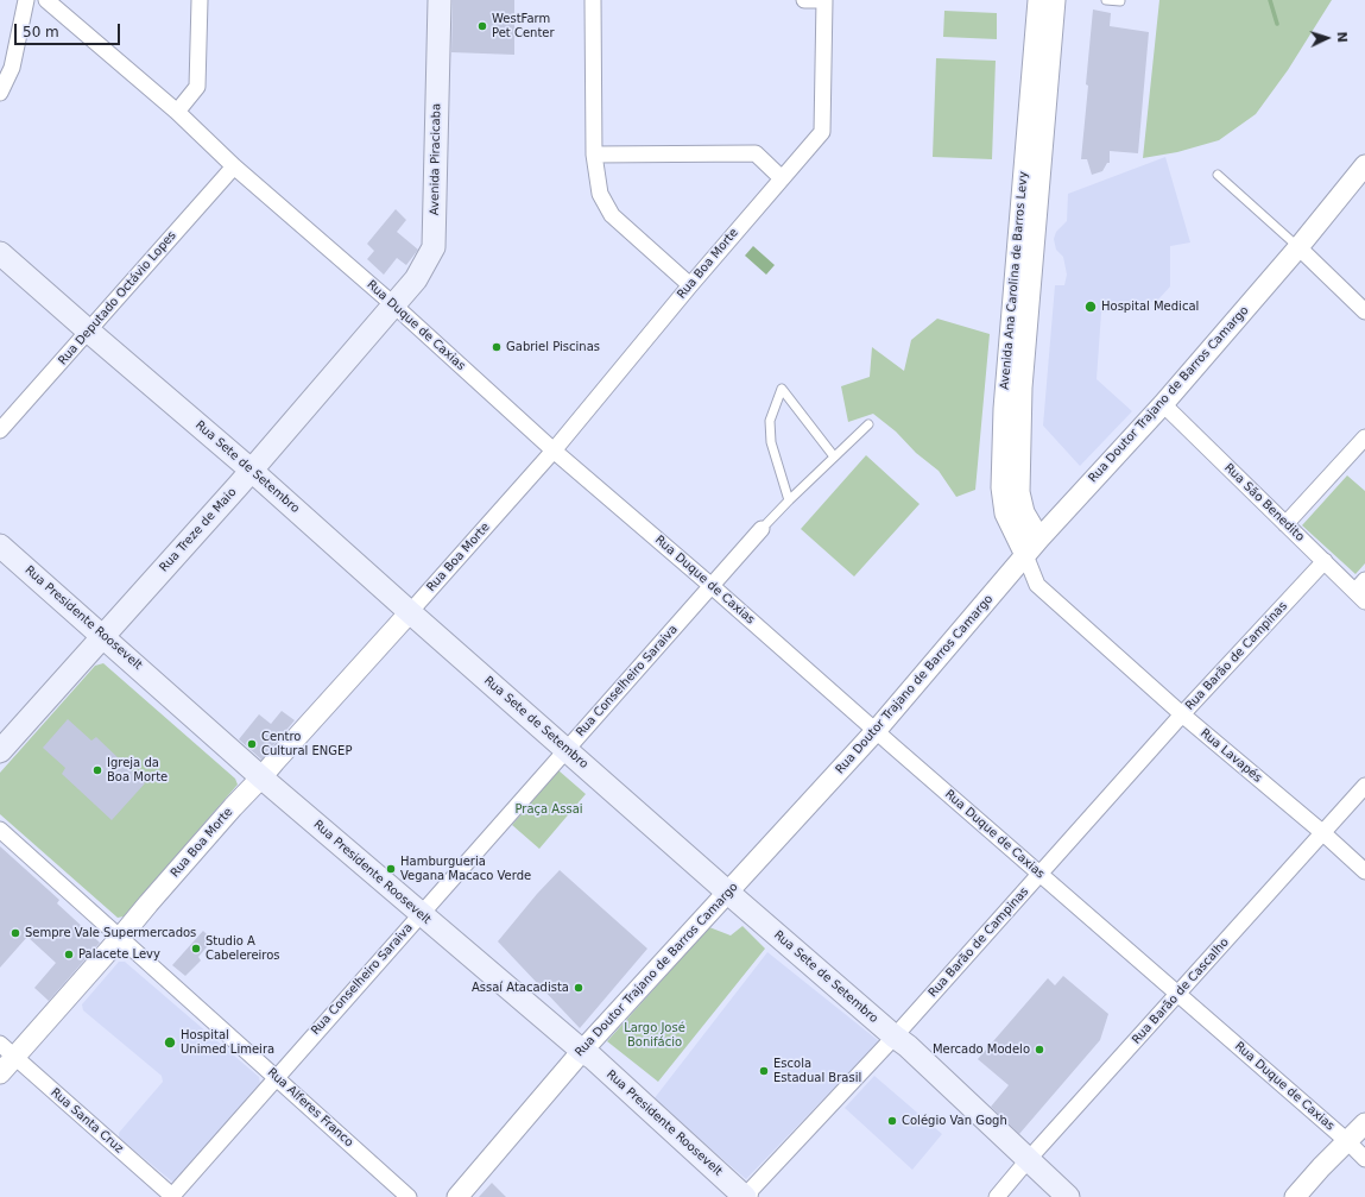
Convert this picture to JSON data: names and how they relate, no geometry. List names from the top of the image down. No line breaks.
{"streets":{"main road":["Avenida Piracicaba","Rua Sete de Setembro","Rua Treze de Maio","Rua Presidente Roosevelt"],"street":["Rua Boa Morte","Avenida Ana Carolina de Barros Levy","Rua Deputado Octávio Lopes","Rua Duque de Caxias","Rua Doutor Trajano de Barros Camargo","Rua São Benedito","Rua Barão de Campinas","Rua Conselheiro Saraiva","Rua Lavapés","Rua Barão de Cascalho","Rua Alferes Franco","Rua Santa Cruz"]},"crossings":[["Avenida Piracicaba","Rua Duque de Caxias"],["Avenida Piracicaba","Rua Treze de Maio"],["Rua Boa Morte","Rua Duque de Caxias"],["Rua Boa Morte","Rua Sete de Setembro"],["Rua Boa Morte","Rua Presidente Roosevelt"],["Rua Boa Morte","Rua Alferes Franco"],["Rua Boa Morte","Rua Santa Cruz"],["Avenida Ana Carolina de Barros Levy","Rua Doutor Trajano de Barros Camargo"],["Avenida Ana Carolina de Barros Levy","Rua Lavapés"],["Rua Deputado Octávio Lopes","Rua Duque de Caxias"],["Rua Deputado Octávio Lopes","Rua Sete de Setembro"],["Rua Duque de Caxias","Rua Doutor Trajano de Barros Camargo"],["Rua Duque de Caxias","Rua Treze de Maio"],["Rua Duque de Caxias","Rua Barão de Campinas"],["Rua Duque de Caxias","Rua Conselheiro Saraiva"],["Rua Duque de Caxias","Rua Barão de Cascalho"],["Rua Doutor Trajano de Barros Camargo","Rua Sete de Setembro"],["Rua Doutor Trajano de Barros Camargo","Rua São Benedito"],["Rua Doutor Trajano de Barros Camargo","Rua Presidente Roosevelt"],["Rua Doutor Trajano de Barros Camargo","Rua Lavapés"],["Rua Sete de Setembro","Rua Treze de Maio"],["Rua Sete de Setembro","Rua Barão de Campinas"],["Rua Sete de Setembro","Rua Conselheiro Saraiva"],["Rua Sete de Setembro","Rua Barão de Cascalho"],["Rua São Benedito","Rua Barão de Campinas"],["Rua Treze de Maio","Rua Presidente Roosevelt"],["Rua Presidente Roosevelt","Rua Conselheiro Saraiva"],["Rua Barão de Campinas","Rua Lavapés"],["Rua Conselheiro Saraiva","Rua Alferes Franco"],["Rua Conselheiro Saraiva","Rua Santa Cruz"],["Rua Lavapés","Rua Barão de Cascalho"]],"parks":["Praça Assai","Largo José Bonifácio"],"places":["WestFarm Pet Center","Hospital Medical","Gabriel Piscinas","Centro Cultural ENGEP","Igreja da Boa Morte","Hamburgueria Vegana Macaco Verde","Sempre Vale Supermercados","Studio A Cabelereiros","Palacete Levy","Assaí Atacadista","Hospital Unimed Limeira","Mercado Modelo","Escola Estadual Brasil","Colégio Van Gogh"],"scale_bar":"50 m","north":"right"}
